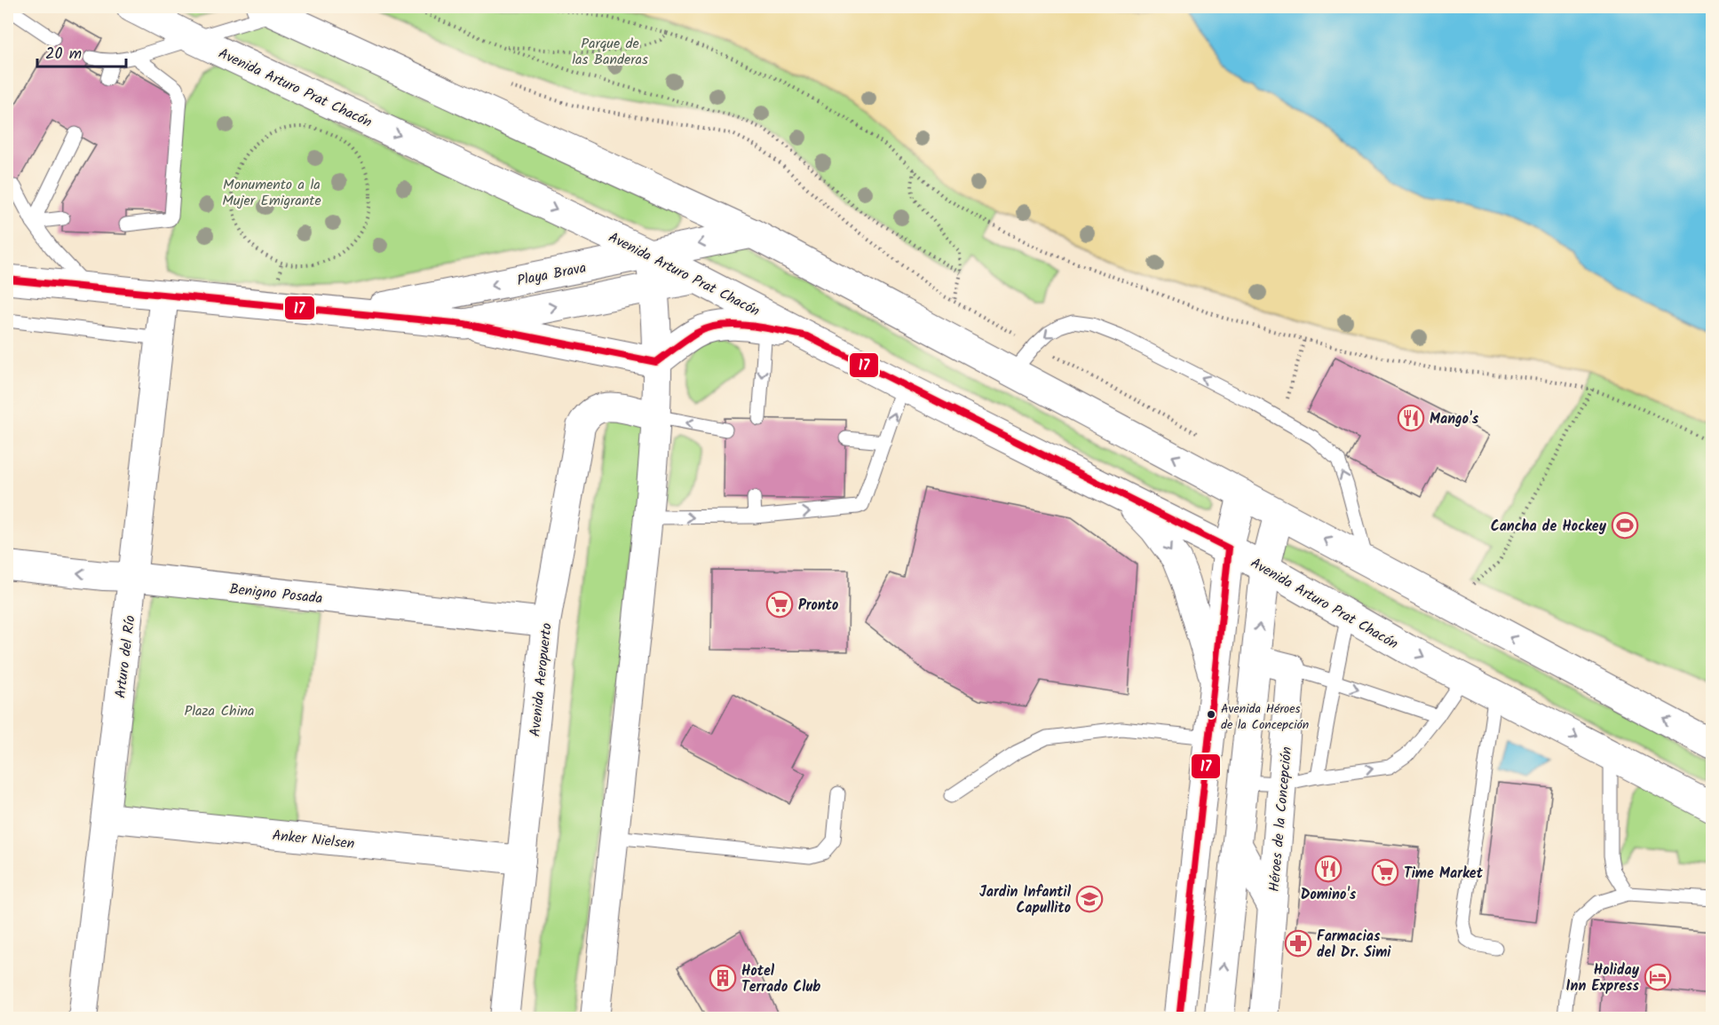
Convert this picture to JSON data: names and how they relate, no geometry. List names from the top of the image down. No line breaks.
{"streets":{"main road":["Avenida Arturo Prat Chacón","Playa Brava"],"street":["Benigno Posada","Arturo del Río","Avenida Aeropuerto","Héroes de la Concepción","Anker Nielsen"]},"crossings":[["Avenida Arturo Prat Chacón","Playa Brava"],["Playa Brava","Arturo del Río"],["Benigno Posada","Arturo del Río"],["Benigno Posada","Avenida Aeropuerto"],["Arturo del Río","Anker Nielsen"],["Avenida Aeropuerto","Anker Nielsen"]],"parks":["Parque de las Banderas","Monumento a la Mujer Emigrante","Plaza China"],"places":{"restaurant":["Mango's","Domino's"],"sports":["Cancha de Hockey"],"supermarket":["Pronto","Time Market"],"other":["Avenida Héroes de la Concepción"],"school or university":["Jardin Infantil Capullito"],"pharmacy":["Farmacias del Dr. Simi"],"hotel":["Holiday Inn Express"],"building":["Hotel Terrado Club"]},"lines":["transit line 17"],"scale_bar":"20 m"}
